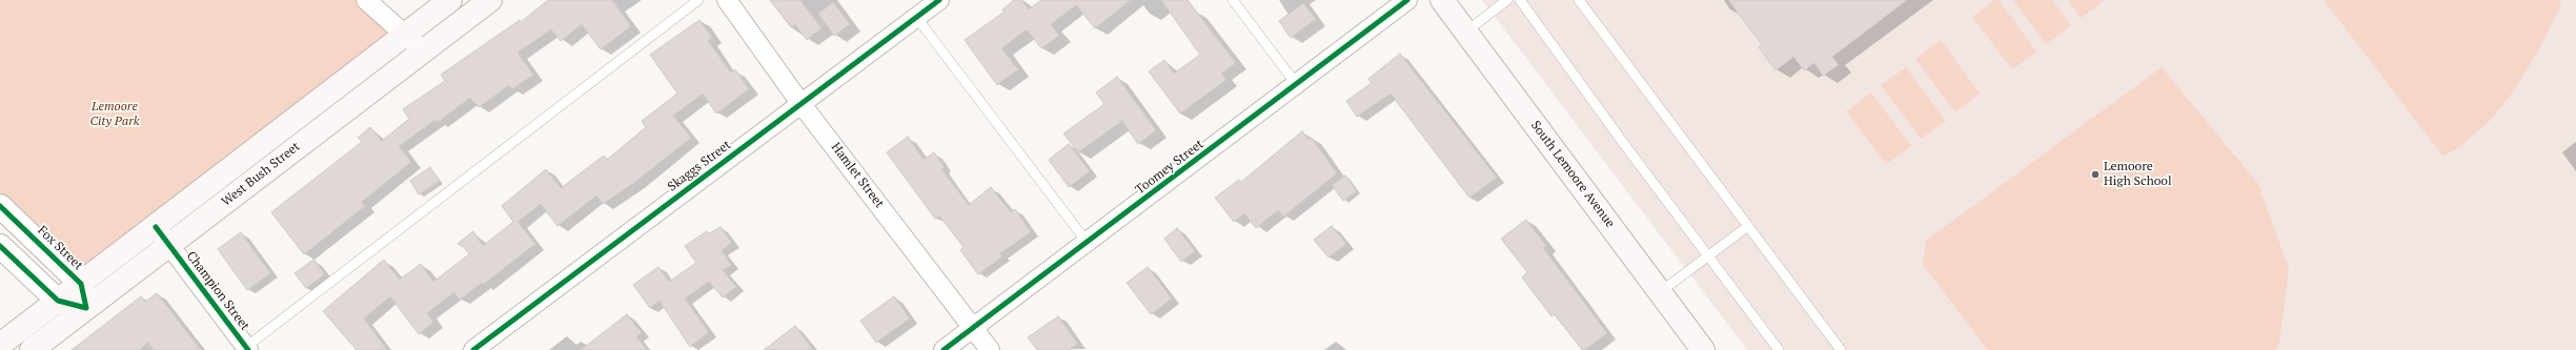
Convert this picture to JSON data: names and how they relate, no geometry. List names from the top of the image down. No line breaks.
{"streets":{"main road":["West Bush Street","South Lemoore Avenue"],"street":["Skaggs Street","Toomey Street","Hamlet Street","Fox Street","Champion Street"]},"crossings":[["Skaggs Street","Hamlet Street"],["Toomey Street","Hamlet Street"],["West Bush Street","Fox Street"],["West Bush Street","Champion Street"]],"parks":["Lemoore City Park"],"places":["Lemoore High School"]}
